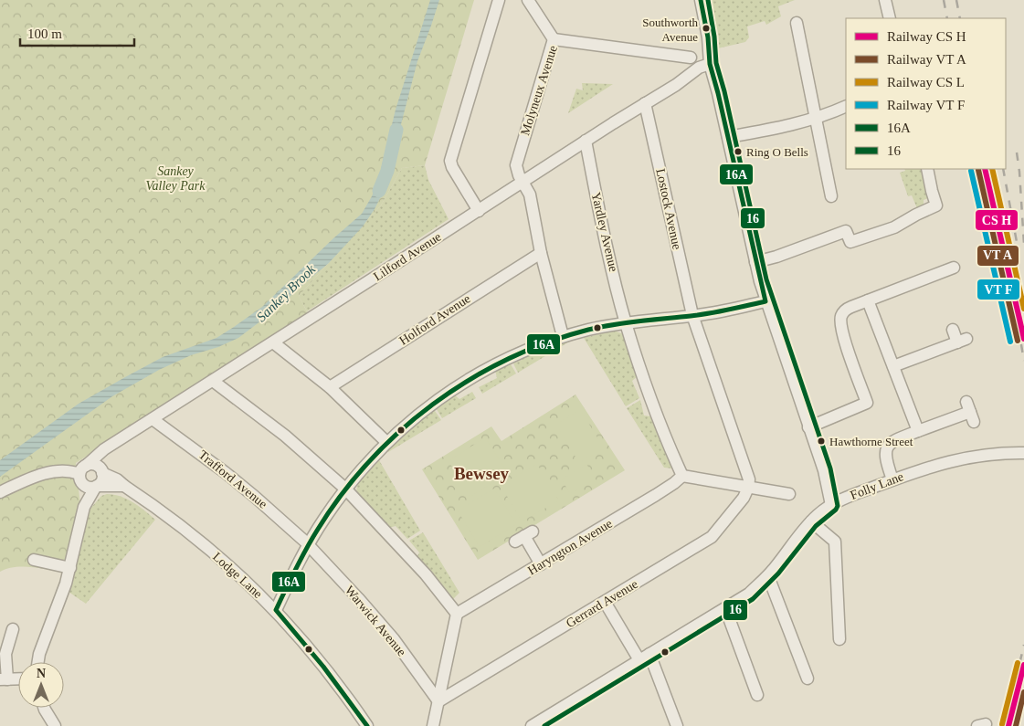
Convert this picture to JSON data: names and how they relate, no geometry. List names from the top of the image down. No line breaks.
{"streets":{"street":["Molyneux Avenue","Lostock Avenue","Yardley Avenue","Lilford Avenue","Holford Avenue","Trafford Avenue","Folly Lane","Haryngton Avenue","Lodge Lane","Gerrard Avenue","Warwick Avenue"]},"crossings":[["Molyneux Avenue","Lilford Avenue"],["Molyneux Avenue","Holford Avenue"],["Lostock Avenue","Lilford Avenue"],["Lostock Avenue","Gerrard Avenue"],["Yardley Avenue","Lilford Avenue"],["Yardley Avenue","Haryngton Avenue"],["Lilford Avenue","Trafford Avenue"],["Lilford Avenue","Lodge Lane"],["Trafford Avenue","Warwick Avenue"],["Gerrard Avenue","Warwick Avenue"]],"districts":["Bewsey"],"water":["Sankey Brook"],"parks":["Sankey Valley Park"],"places":["Southworth Avenue","Ring O Bells","Hawthorne Street"],"lines":["transit line 16A","transit line 16"],"legend":["Railway CS H","Railway VT A","Railway CS L","Railway VT F","16A","16"],"scale_bar":"100 m","north":"top"}
